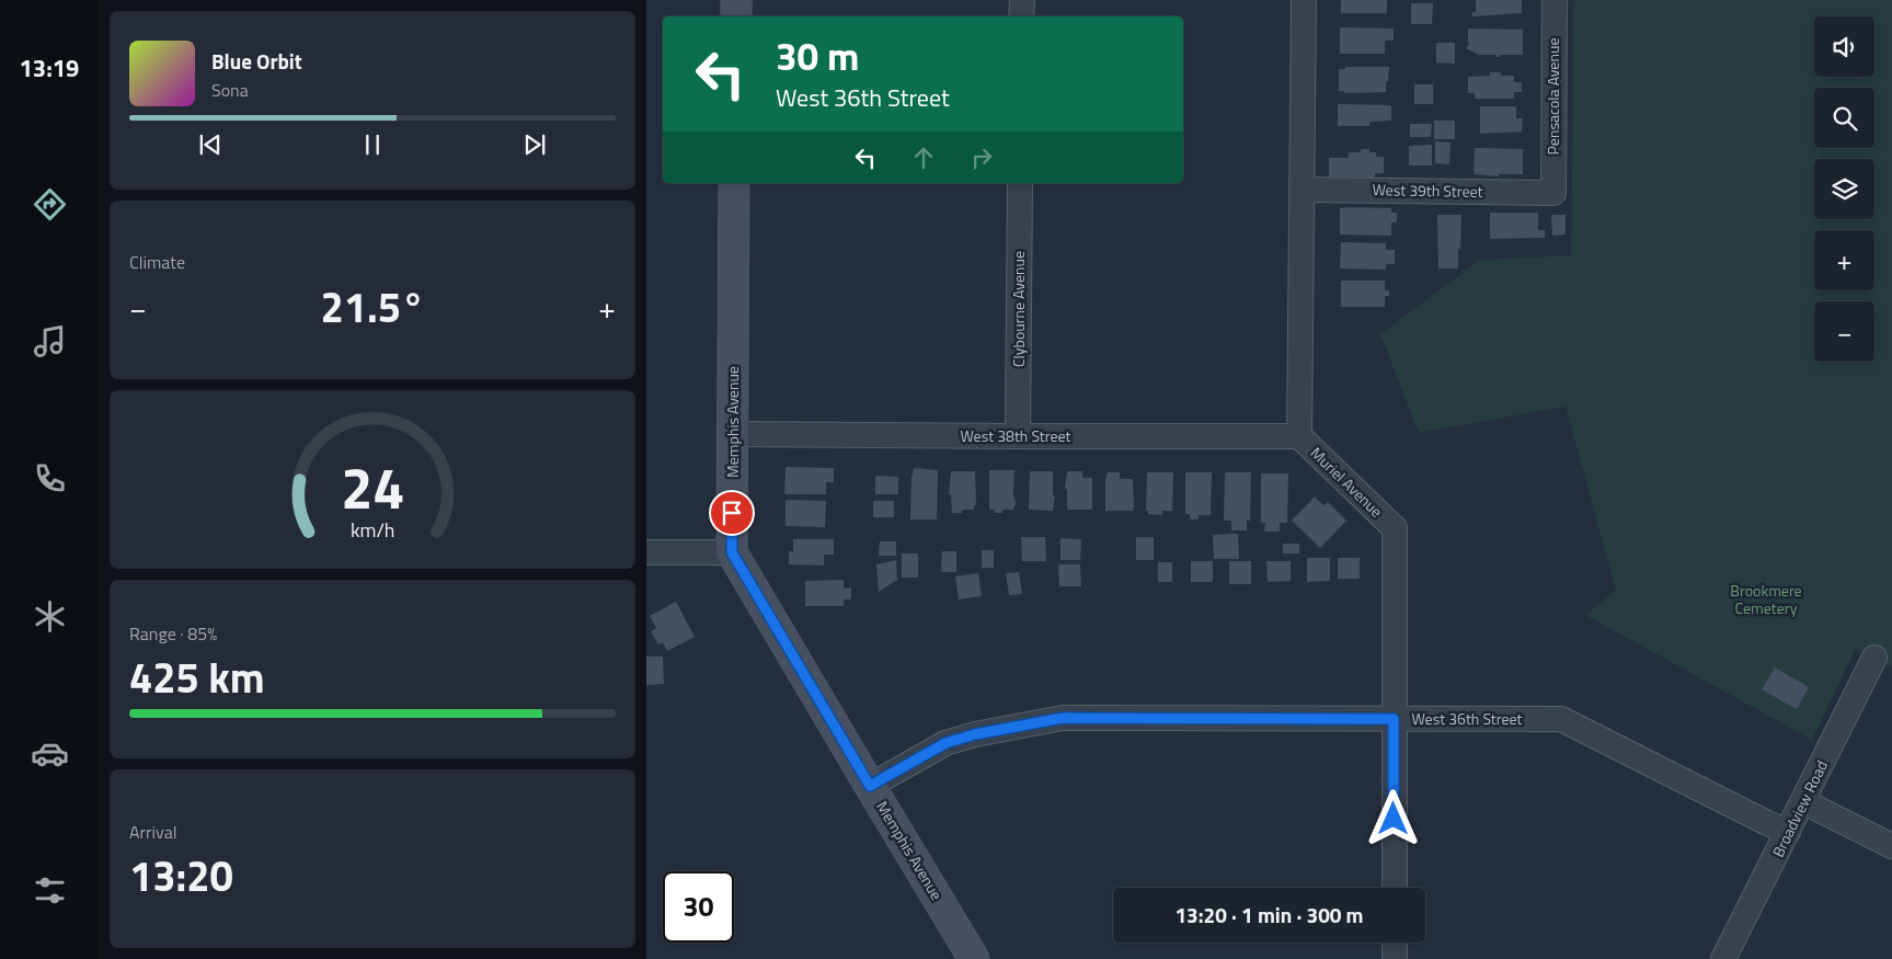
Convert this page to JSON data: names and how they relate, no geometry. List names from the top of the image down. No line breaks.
{"streets":{"main road":["Memphis Avenue"],"street":["Pensacola Avenue","West 39th Street","Clybourne Avenue","West 38th Street","Muriel Avenue","West 36th Street","Broadview Road"]},"crossings":[["Pensacola Avenue","West 39th Street"],["West 39th Street","Muriel Avenue"],["Clybourne Avenue","West 38th Street"],["Memphis Avenue","West 38th Street"],["Memphis Avenue","West 36th Street"],["West 38th Street","Muriel Avenue"],["Muriel Avenue","West 36th Street"],["West 36th Street","Broadview Road"]],"parks":["Brookmere Cemetery"],"page":{"tabs":"13:19","map_buttons":["+","−"],"turn":["30 m","West 36th Street"],"song":["Blue Orbit","Sona"],"tile":["Climate",["Range · 85%","425 km"],["Arrival","13:20"]],"heat":["−","21.5°","+"],"limit":"30","trip":"13:20 · 1 min · 300 m","gauge":["24","km/h"]}}
